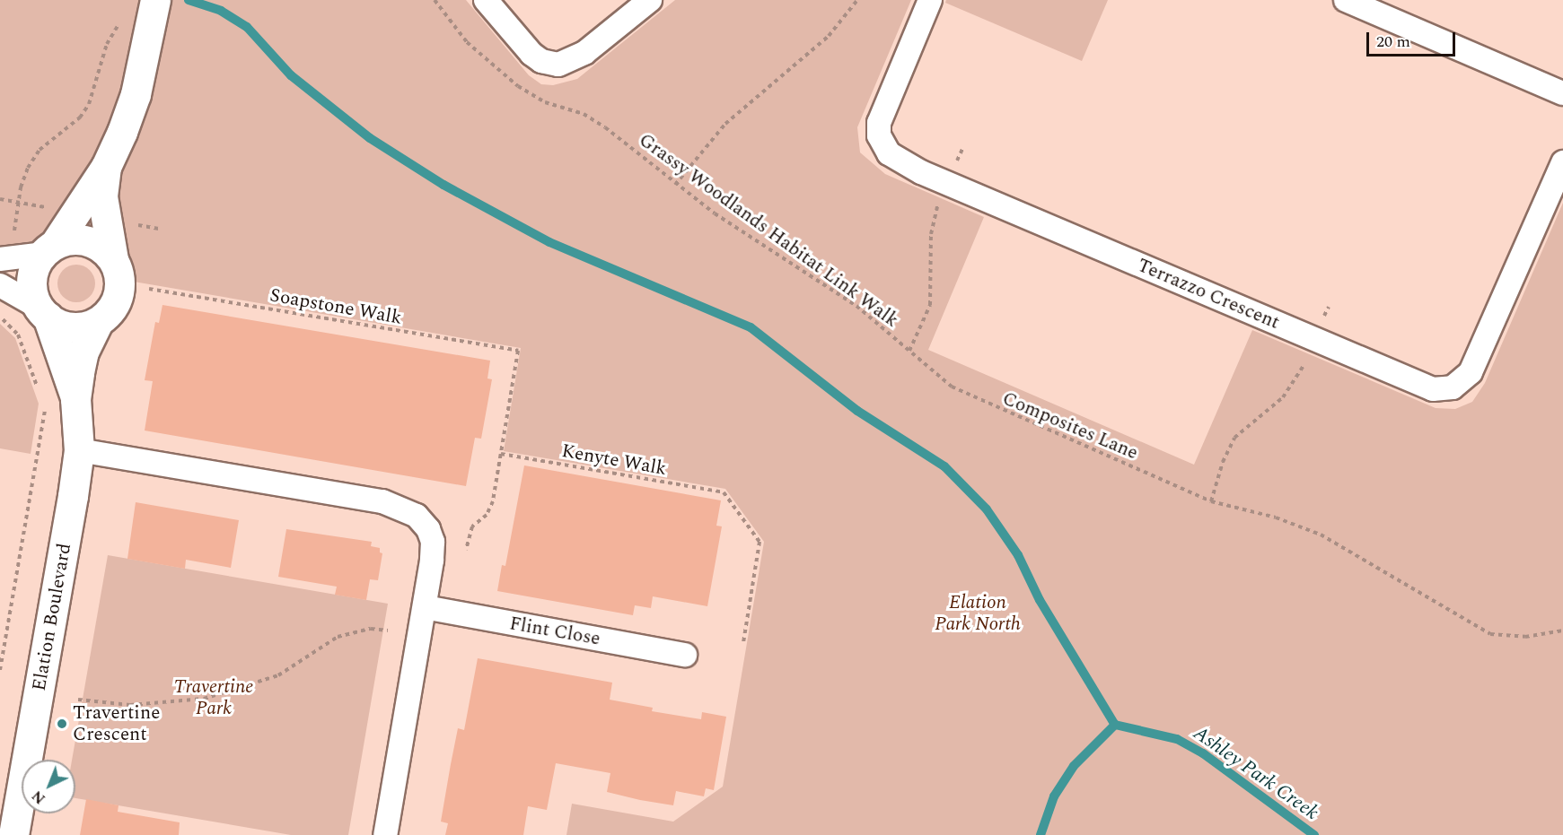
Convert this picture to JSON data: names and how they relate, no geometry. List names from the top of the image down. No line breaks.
{"streets":{"street":["Terrazzo Crescent","Elation Boulevard","Flint Close"],"path":["Grassy Woodlands Habitat Link Walk","Soapstone Walk","Composites Lane","Kenyte Walk"]},"crossings":[["Grassy Woodlands Habitat Link Walk","Composites Lane"],["Soapstone Walk","Kenyte Walk"]],"water":["Ashley Park Creek"],"parks":["Elation Park North","Travertine Park"],"places":["Travertine Crescent"],"scale_bar":"20 m","north":"bottom left"}
